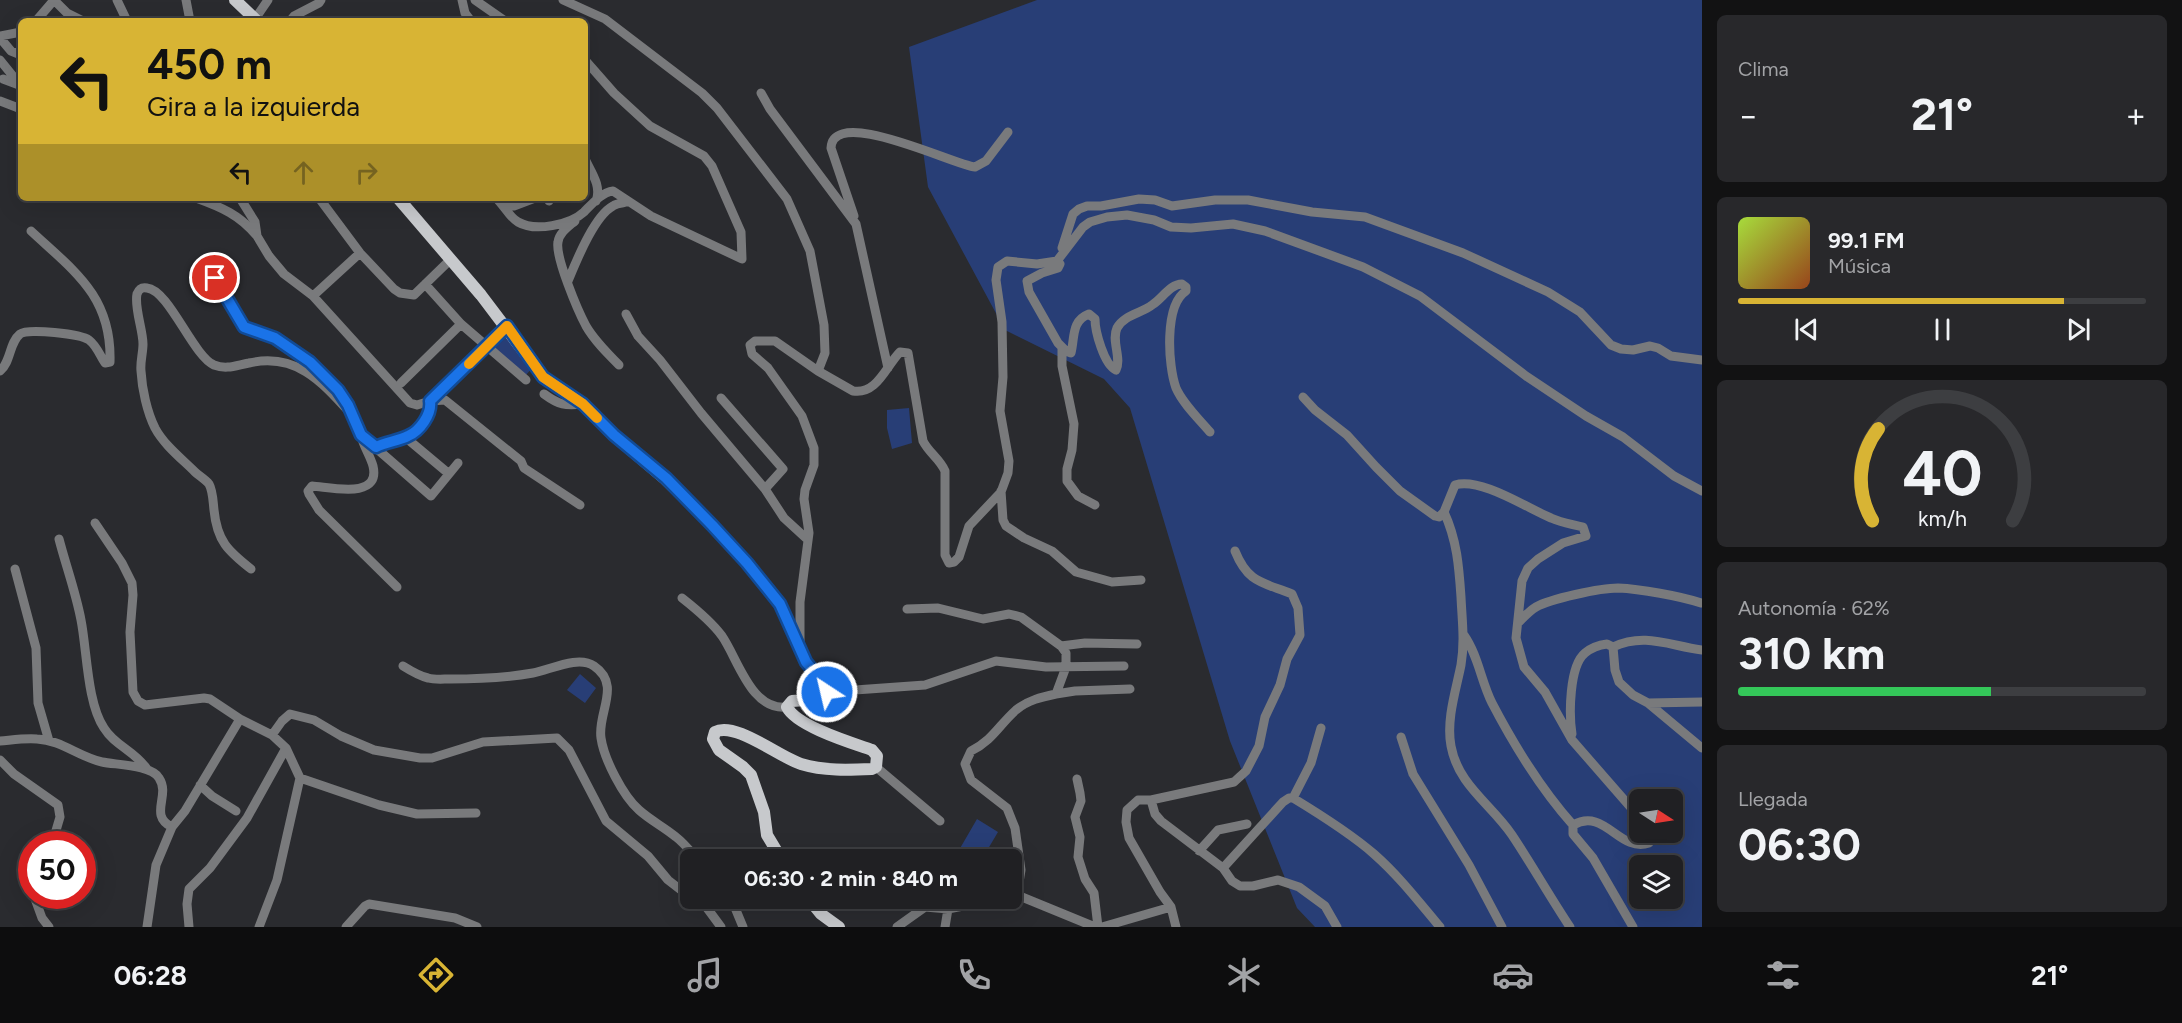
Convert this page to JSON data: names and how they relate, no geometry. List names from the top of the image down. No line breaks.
{"north":"right","page":{"tile":["Clima",["Autonomía · 62%","310 km"],["Llegada","06:30"]],"turn":["450 m","Gira a la izquierda"],"heat":["−","21°","+"],"song":["99.1 FM","Música"],"limit":"50","trip":"06:30 · 2 min · 840 m","tabs":["06:28","21°"],"gauge":["40","km/h"]}}
